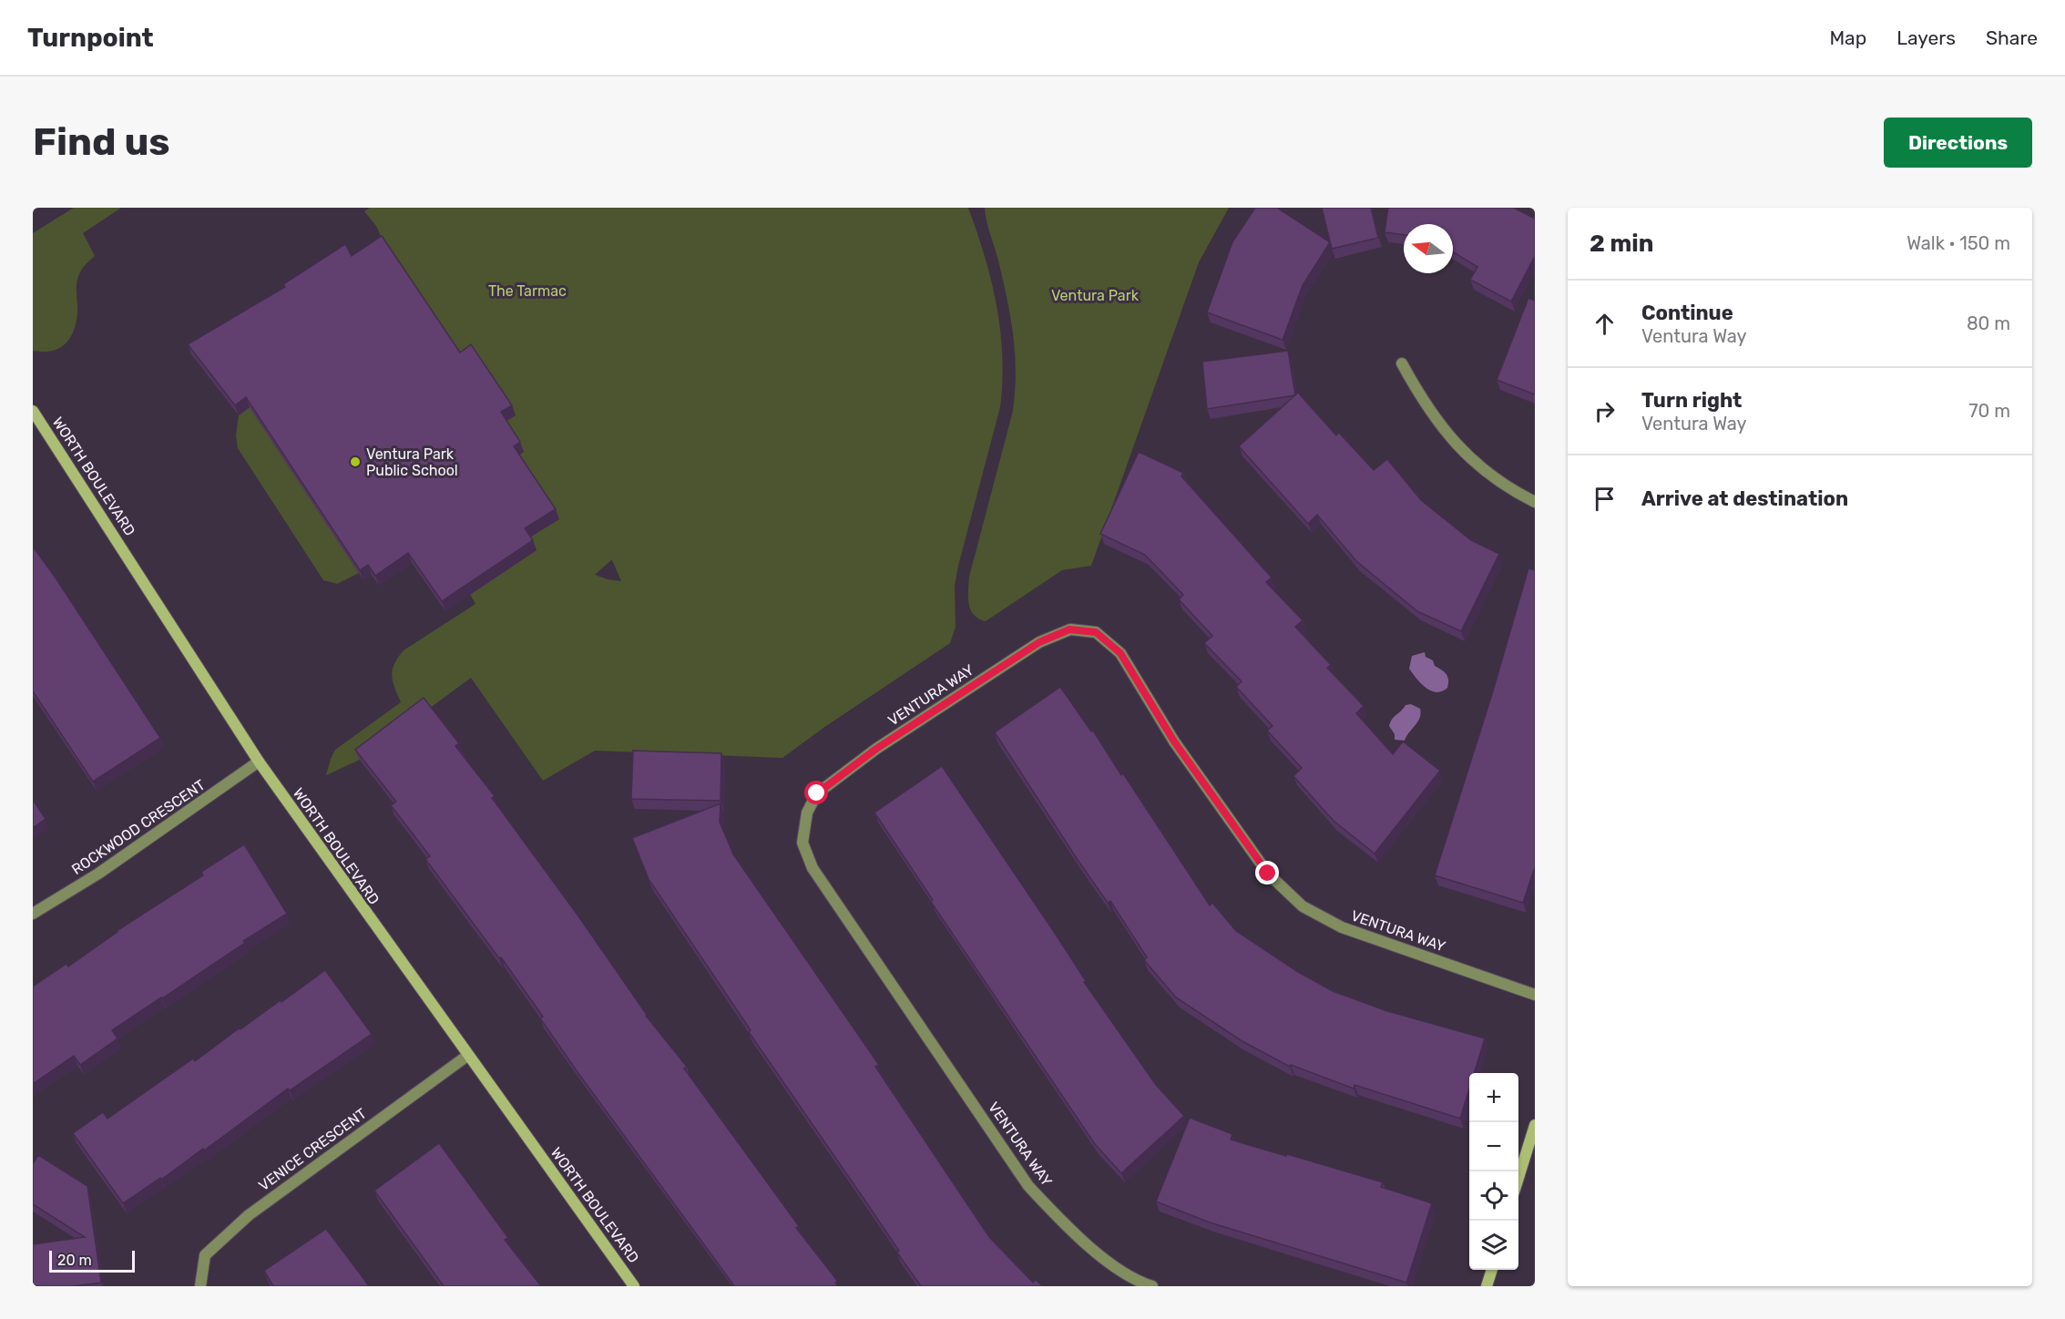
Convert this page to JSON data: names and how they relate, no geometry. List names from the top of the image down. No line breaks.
{"streets":{"street":["WORTH BOULEVARD","VENTURA WAY","ROCKWOOD CRESCENT","VENICE CRESCENT"]},"crossings":[["WORTH BOULEVARD","ROCKWOOD CRESCENT"],["WORTH BOULEVARD","VENICE CRESCENT"]],"parks":["The Tarmac","Ventura Park"],"places":["Ventura Park Public School"],"scale_bar":"20 m","north":"left","page":{"header":"Turnpoint","nav":["Map","Layers","Share"],"buttons":"Directions","title":"Find us","heading":["2 min","Walk · 150 m"],"list":[["Continue","Ventura Way","80 m"],["Turn right","Ventura Way","70 m"],"Arrive at destination"],"map_buttons":["+","−"],"scale":"20 m"}}
